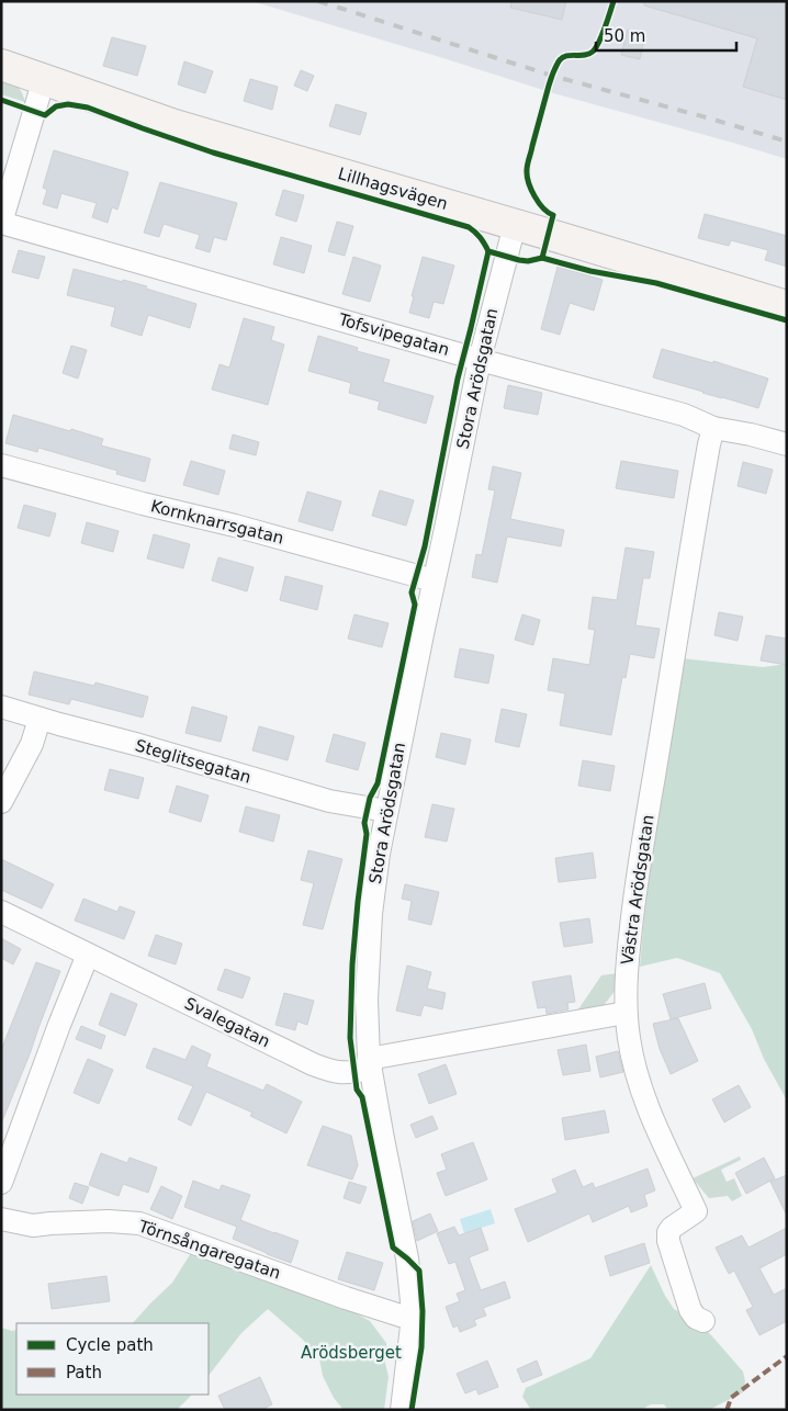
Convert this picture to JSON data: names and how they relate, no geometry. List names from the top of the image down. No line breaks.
{"streets":{"street":["Lillhagsvägen","Tofsvipegatan","Stora Arödsgatan","Kornknarrsgatan","Steglitsegatan","Västra Arödsgatan","Svalegatan","Törnsångaregatan"]},"crossings":[["Lillhagsvägen","Stora Arödsgatan"],["Tofsvipegatan","Stora Arödsgatan"],["Tofsvipegatan","Västra Arödsgatan"],["Stora Arödsgatan","Kornknarrsgatan"],["Stora Arödsgatan","Steglitsegatan"],["Stora Arödsgatan","Svalegatan"],["Stora Arödsgatan","Törnsångaregatan"],["Västra Arödsgatan","Svalegatan"]],"parks":["Arödsberget"],"legend":["Cycle path","Path"],"scale_bar":"50 m"}
